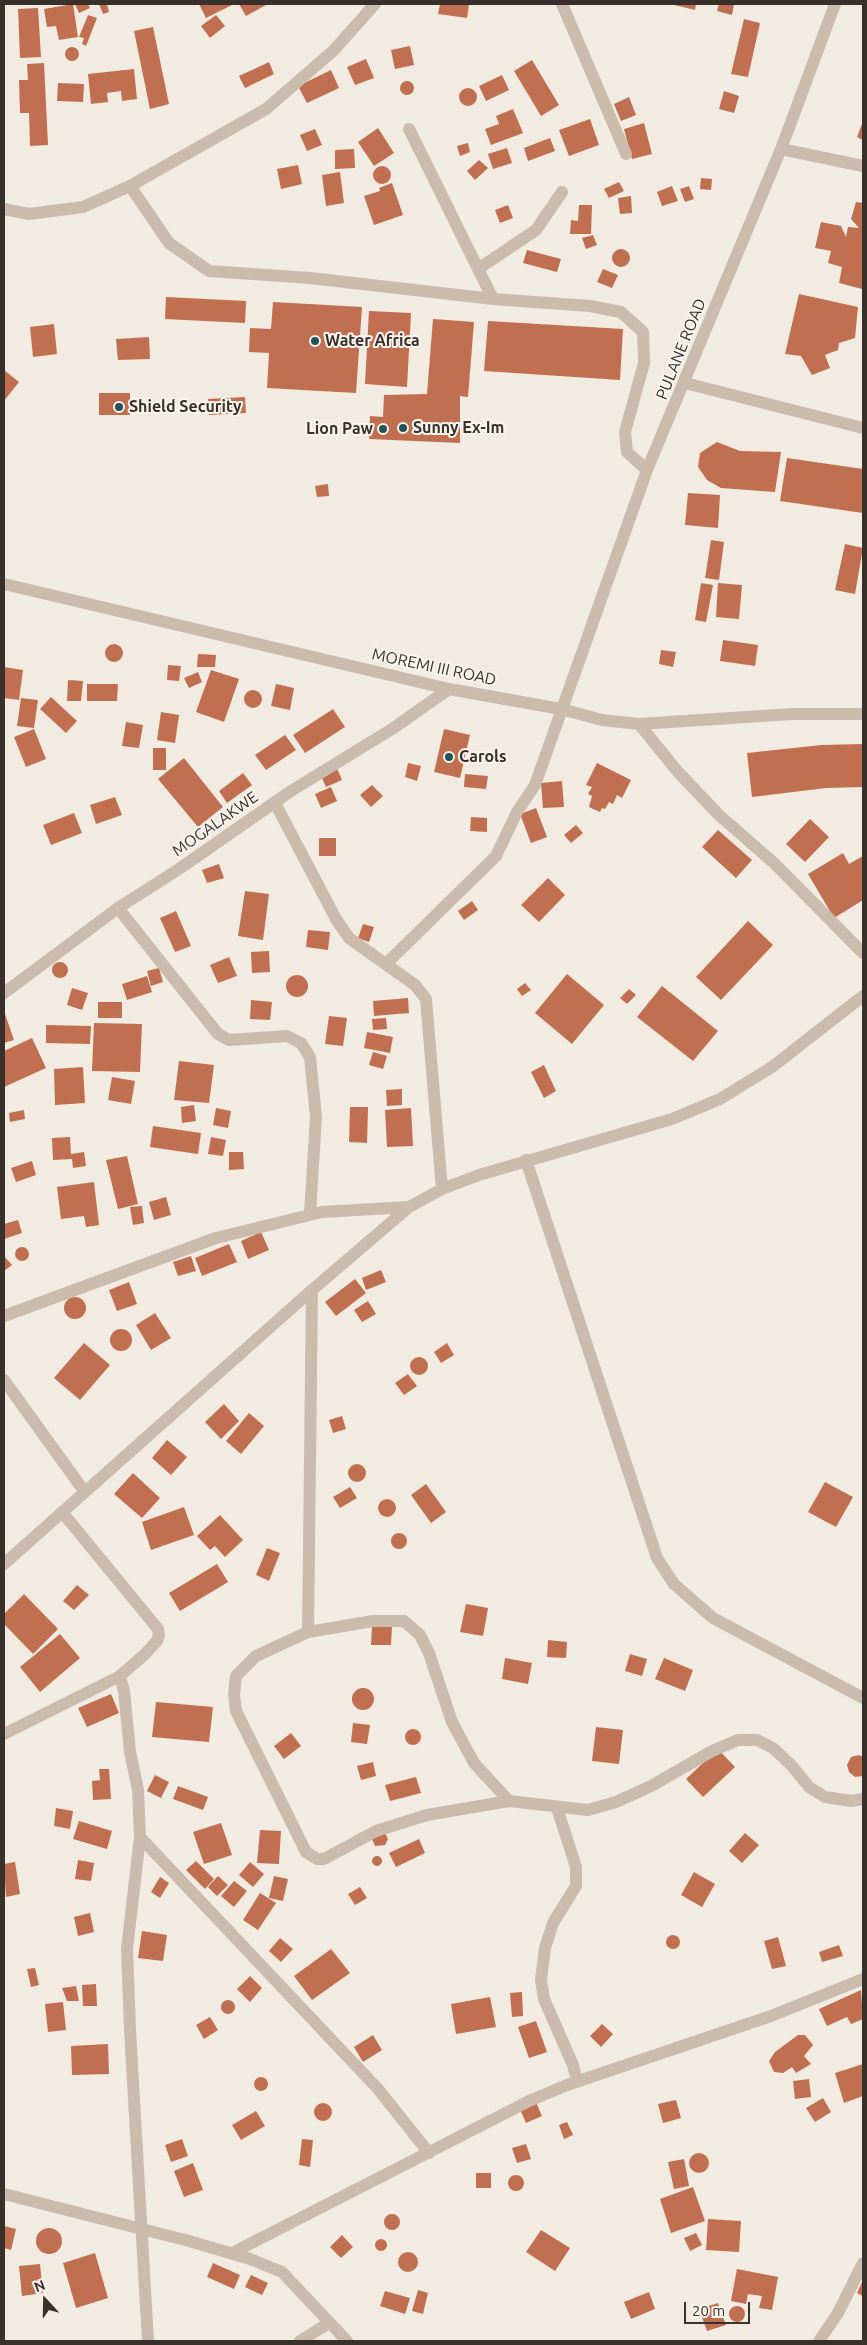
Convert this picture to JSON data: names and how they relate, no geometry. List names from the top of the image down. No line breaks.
{"streets":{"street":["PULANE ROAD","MOREMI III ROAD","MOGALAKWE"]},"crossings":[["PULANE ROAD","MOREMI III ROAD"],["MOREMI III ROAD","MOGALAKWE"]],"places":["Water Africa","Shield Security","Sunny Ex-Im","Lion Paw","Carols"],"scale_bar":"20 m","north":"top"}
